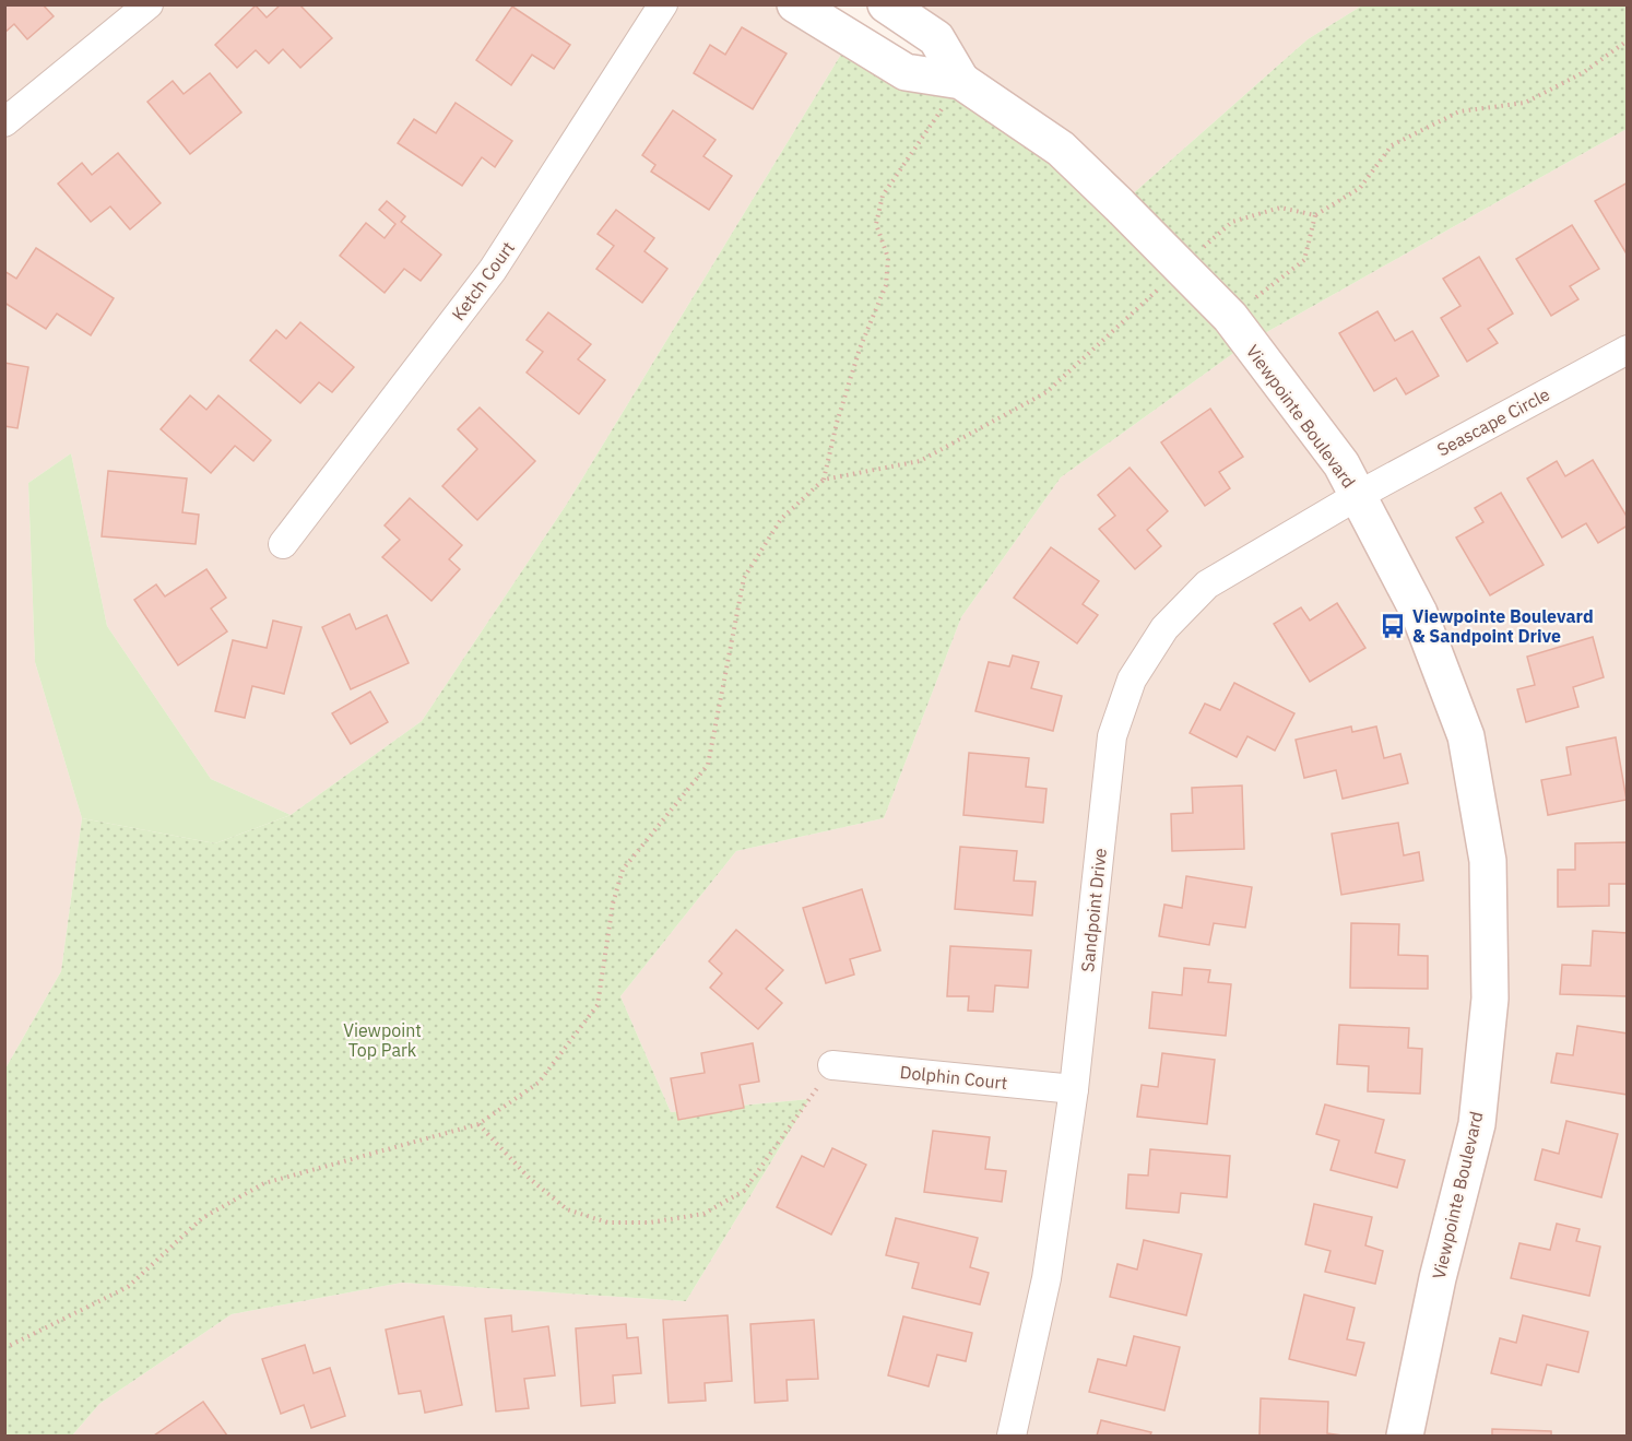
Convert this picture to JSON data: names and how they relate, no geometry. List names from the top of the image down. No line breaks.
{"streets":{"street":["Ketch Court","Viewpointe Boulevard","Seascape Circle","Sandpoint Drive","Dolphin Court"]},"crossings":[["Viewpointe Boulevard","Seascape Circle"],["Viewpointe Boulevard","Sandpoint Drive"],["Seascape Circle","Sandpoint Drive"],["Sandpoint Drive","Dolphin Court"]],"parks":["Viewpoint Top Park"],"places":{"bus stop":["Viewpointe Boulevard & Sandpoint Drive"]}}
